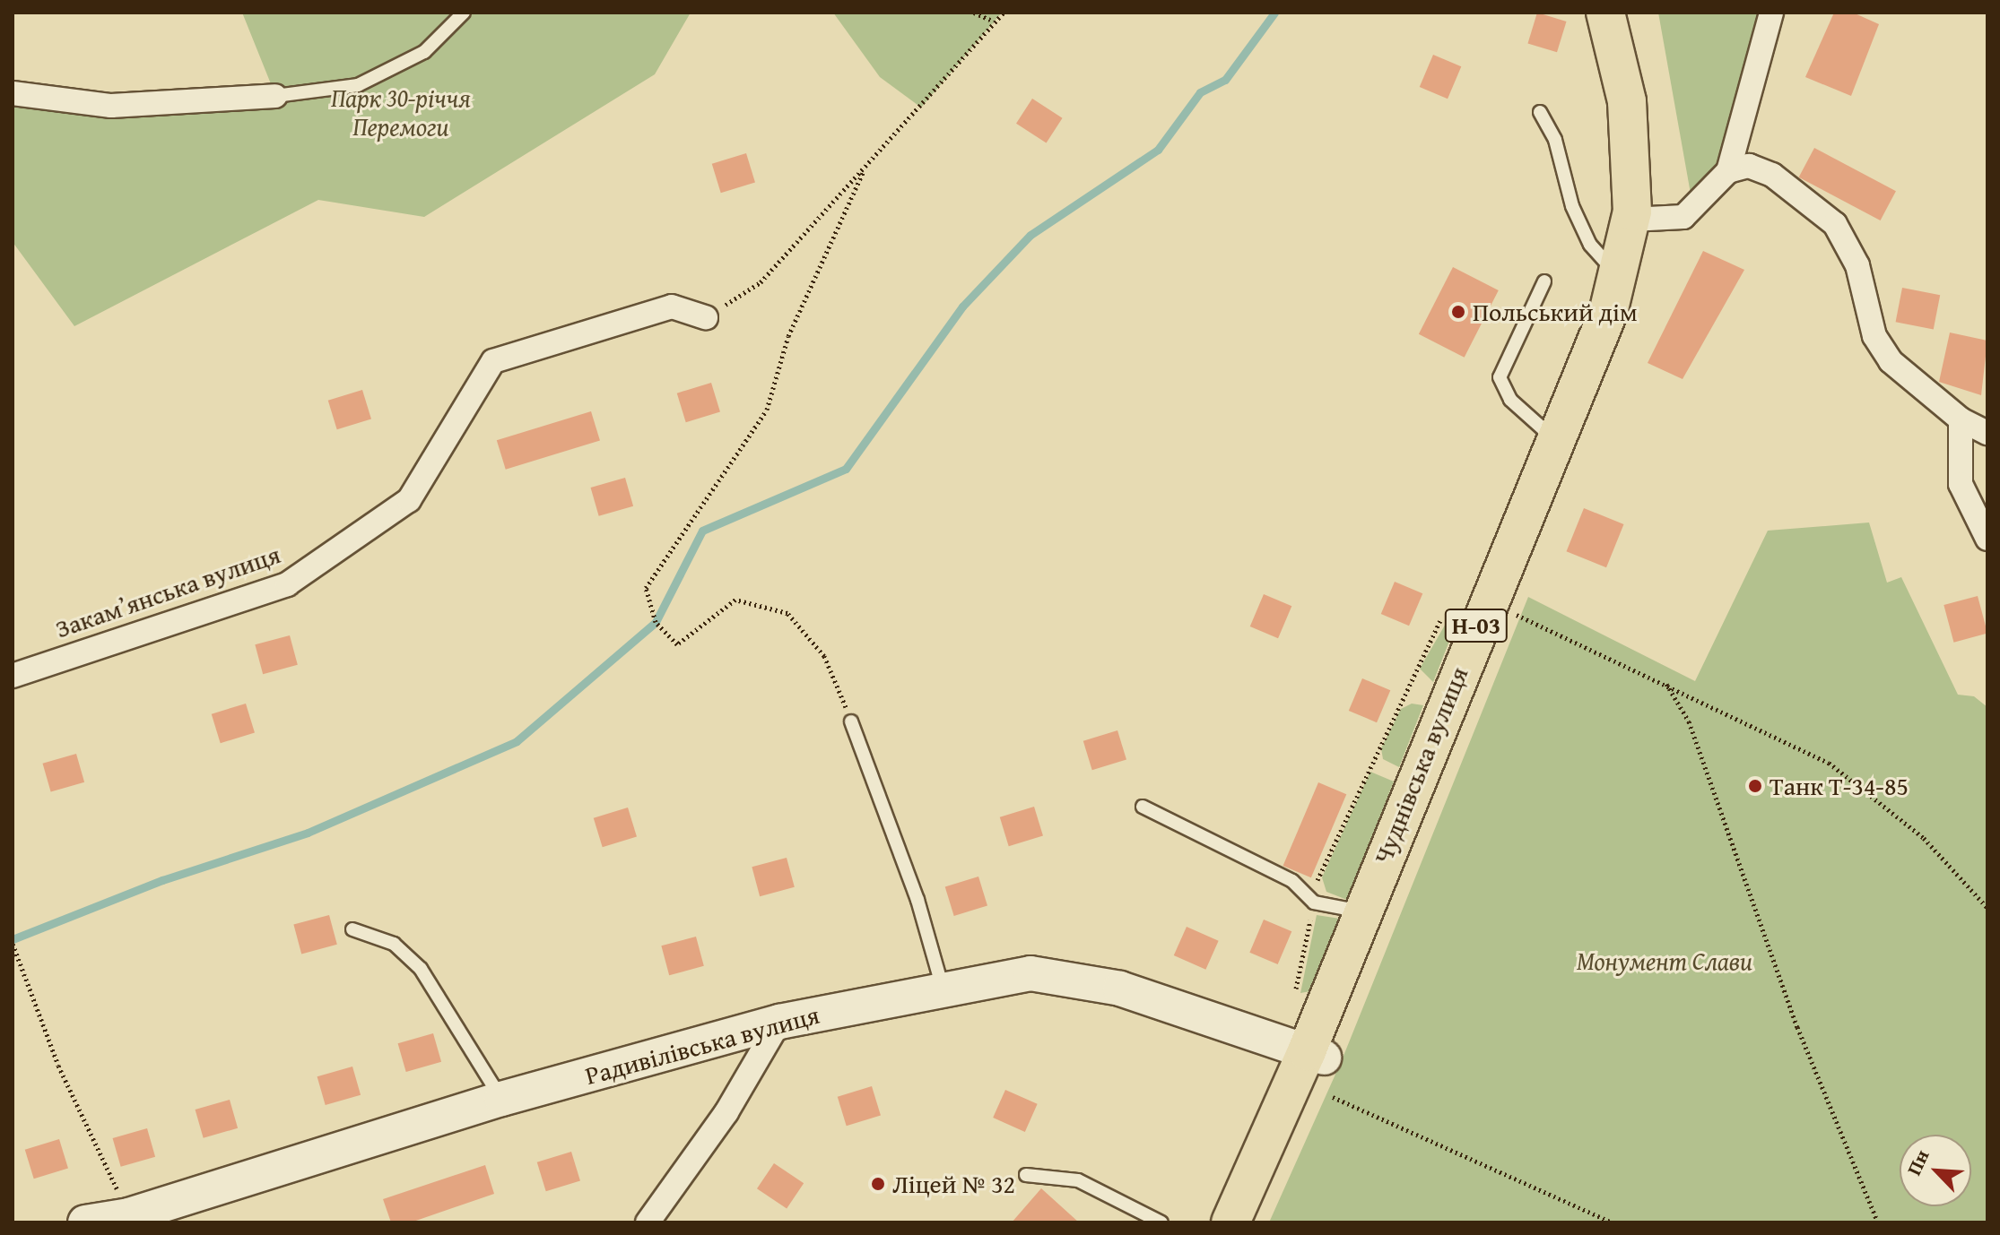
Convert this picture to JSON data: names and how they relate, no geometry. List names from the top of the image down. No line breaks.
{"streets":{"main road":["Н-03","Чуднівська вулиця"],"street":["Закамʼянська вулиця","Радивілівська вулиця"]},"crossings":[["Чуднівська вулиця","Радивілівська вулиця"]],"parks":["Парк 30-річчя Перемоги","Монумент Слави"],"places":["Польський дім","Танк Т-34-85","Ліцей № 32"],"north":"top left"}
